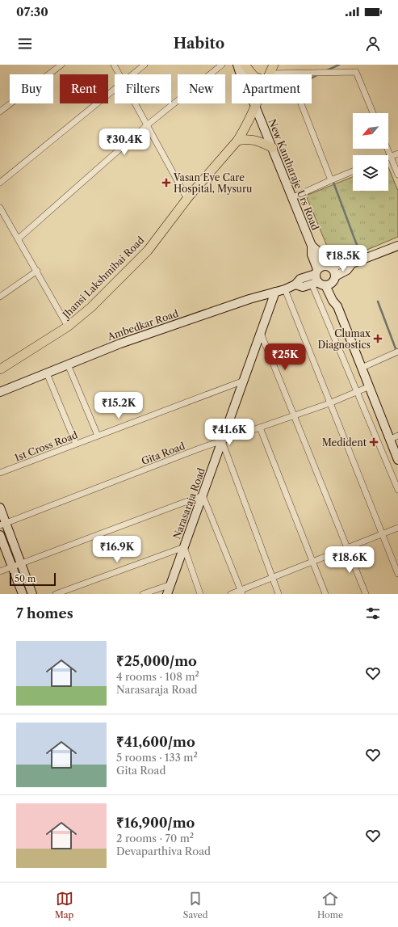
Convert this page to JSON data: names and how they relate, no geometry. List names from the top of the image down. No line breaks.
{"streets":{"main road":["Jhansi Lakshmibai Road"],"street":["New Kantharaje Urs Road","Ambedkar Road","1st Cross Road","Gita Road","Narasaraja Road"]},"crossings":[["New Kantharaje Urs Road","Jhansi Lakshmibai Road"],["New Kantharaje Urs Road","Ambedkar Road"],["Ambedkar Road","Narasaraja Road"],["1st Cross Road","Narasaraja Road"],["Gita Road","Narasaraja Road"]],"places":{"health":["Vasan Eye Care Hospital, Mysuru","Clumax Diagnostics","Medident"]},"scale_bar":"50 m","north":"bottom left","page":{"status":"07:30","header":"Habito","chip":["Buy","Rent","Filters","New","Apartment"],"price":["₹30.4K","₹18.5K","₹25K","₹15.2K","₹41.6K","₹16.9K","₹18.6K"],"scale":"50 m","heading":"7 homes","list":[{"name":"₹25,000/mo","note":"4 rooms · 108 m² · Narasaraja Road"},{"name":"₹41,600/mo","note":"5 rooms · 133 m² · Gita Road"},{"name":"₹16,900/mo","note":"2 rooms · 70 m² · Devaparthiva Road"}],"tabs":["Map","Saved","Home"]}}
